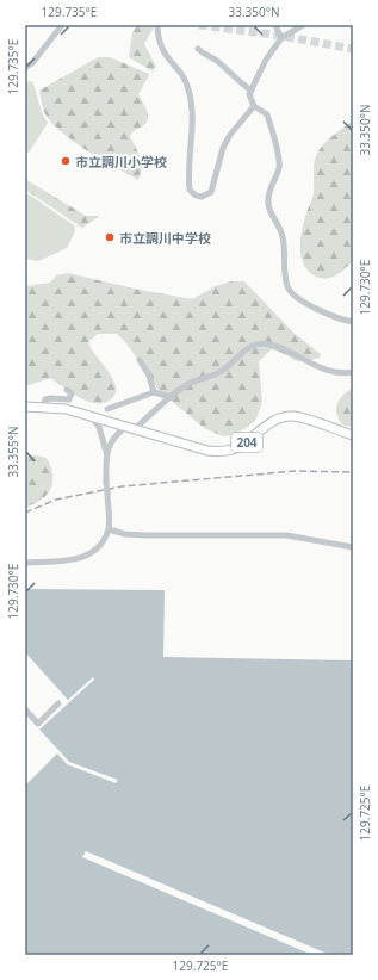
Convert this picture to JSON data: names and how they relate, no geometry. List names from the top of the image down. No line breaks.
{"streets":{"highway":["204"]},"places":["市立調川小学校","市立調川中学校"],"coordinates":["129.735°E","33.350°N","129.730°E","33.355°N","129.725°E"]}
